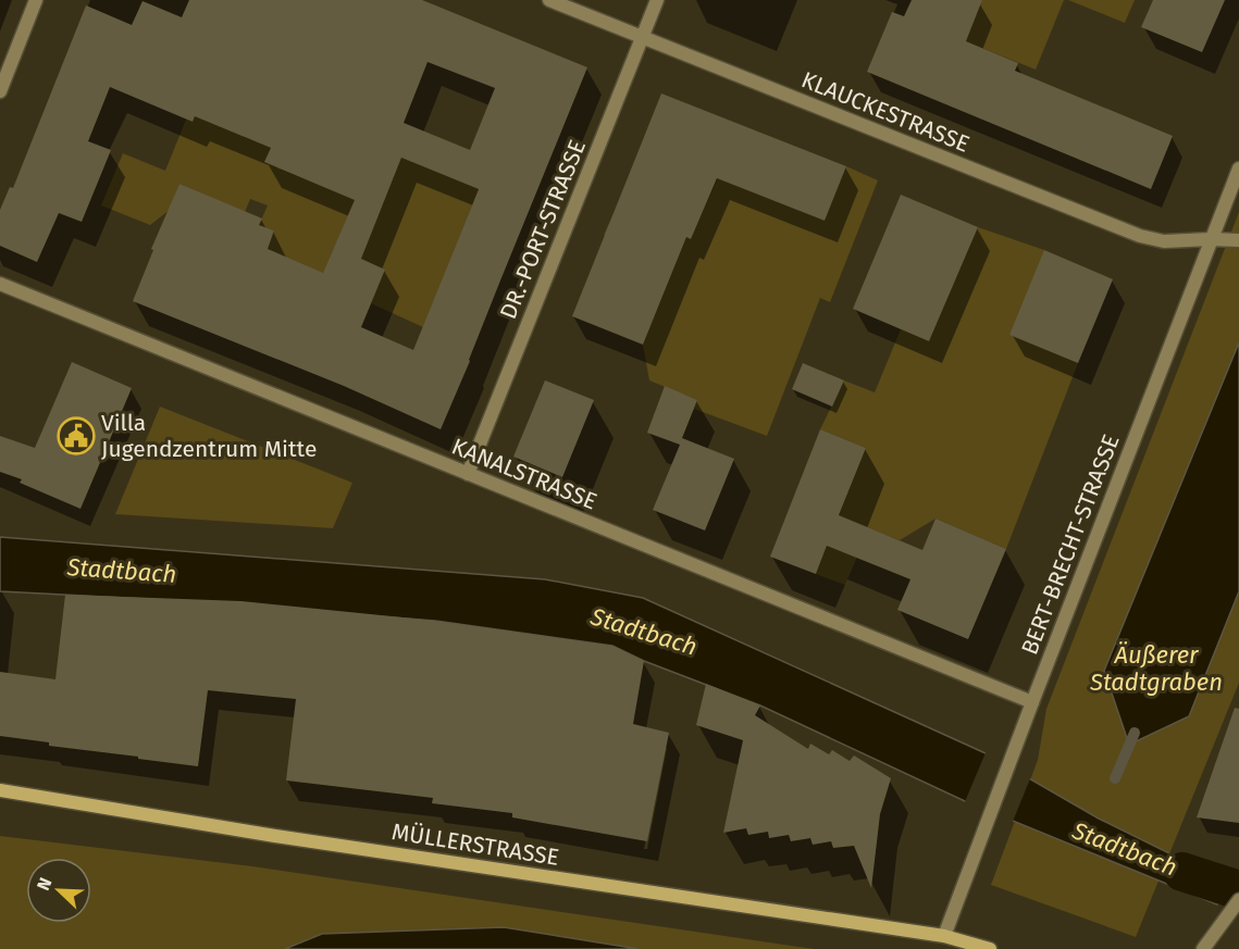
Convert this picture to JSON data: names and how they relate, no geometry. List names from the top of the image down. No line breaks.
{"streets":{"street":["KLAUCKESTRASSE","DR.-PORT-STRASSE","KANALSTRASSE","BERT-BRECHT-STRASSE","MÜLLERSTRASSE"]},"crossings":[["KLAUCKESTRASSE","DR.-PORT-STRASSE"],["KLAUCKESTRASSE","BERT-BRECHT-STRASSE"],["DR.-PORT-STRASSE","KANALSTRASSE"],["KANALSTRASSE","BERT-BRECHT-STRASSE"],["BERT-BRECHT-STRASSE","MÜLLERSTRASSE"]],"water":["Stadtbach","Äußerer Stadtgraben"],"places":{"public building":["Villa Jugendzentrum Mitte"]},"north":"top left"}
